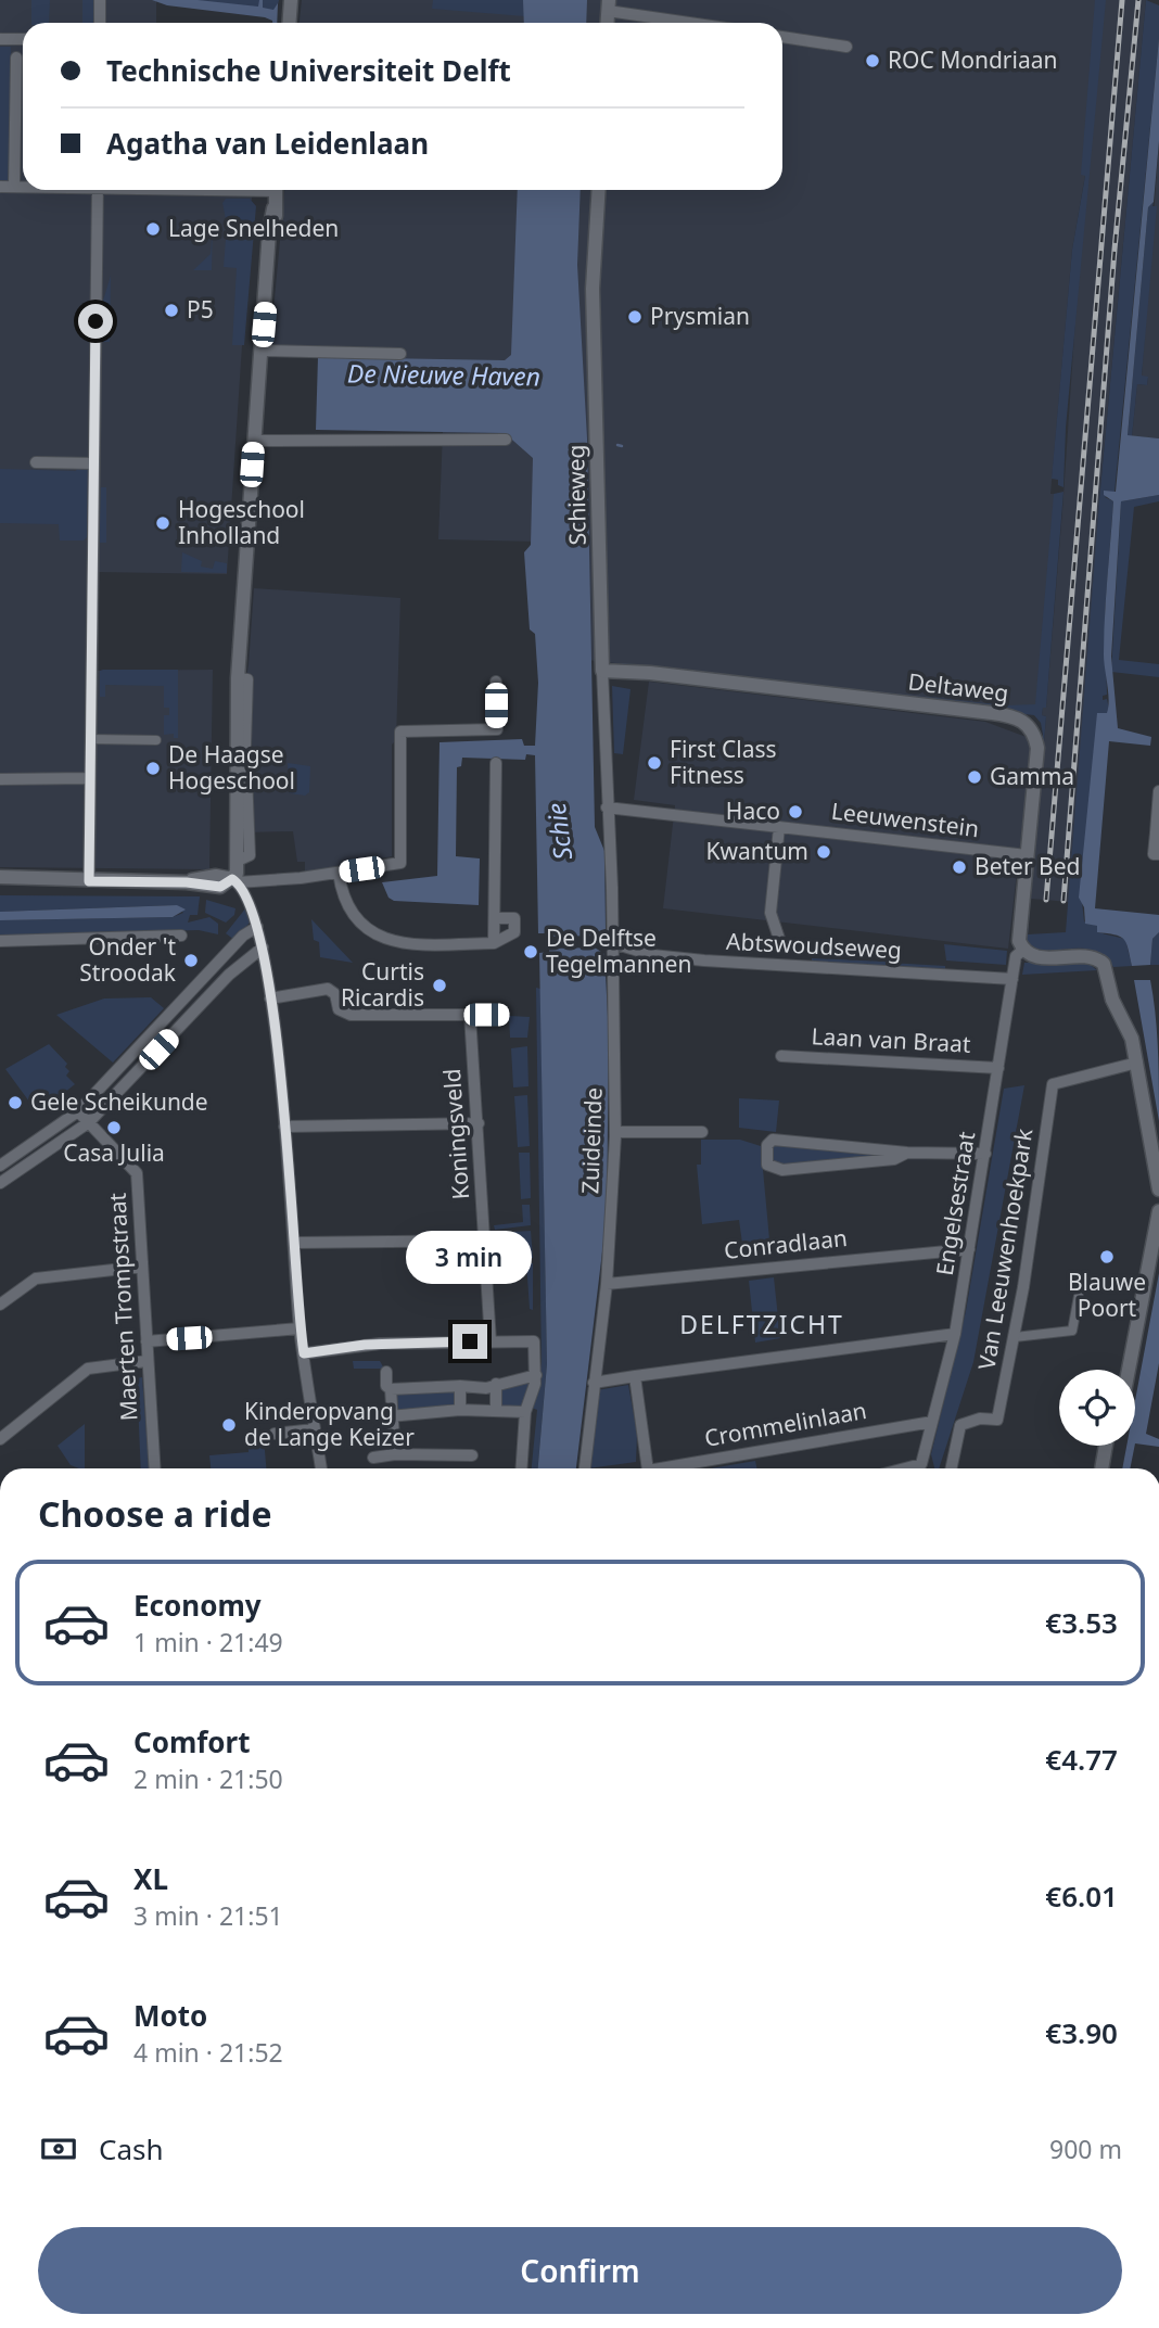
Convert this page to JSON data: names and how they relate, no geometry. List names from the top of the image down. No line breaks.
{"streets":{"street":["Schieweg","Deltaweg","Leeuwenstein","Abtswoudseweg","Laan van Braat","Koningsveld","Zuideinde","Engelsestraat","Conradlaan","Van Leeuwenhoekpark","Maerten Trompstraat","Crommelinlaan"]},"crossings":[["Schieweg","Deltaweg"],["Schieweg","Leeuwenstein"],["Schieweg","Zuideinde"],["Deltaweg","Leeuwenstein"],["Deltaweg","Engelsestraat"],["Leeuwenstein","Zuideinde"],["Abtswoudseweg","Zuideinde"],["Abtswoudseweg","Engelsestraat"],["Laan van Braat","Engelsestraat"],["Zuideinde","Conradlaan"],["Engelsestraat","Conradlaan"],["Engelsestraat","Crommelinlaan"]],"districts":["DELFTZICHT"],"water":["De Nieuwe Haven","Schie"],"places":["ROC Mondriaan","Lage Snelheden","P5","Prysmian","Hogeschool Inholland","First Class Fitness","De Haagse Hogeschool","Gamma","Haco","Kwantum","Beter Bed","De Delftse Tegelmannen","Onder 't Stroodak","Curtis Ricardis","Gele Scheikunde","Casa Julia","Blauwe Poort","Kinderopvang de Lange Keizer"],"page":{"banner":["Technische Universiteit Delft","Agatha van Leidenlaan"],"bubble":"3 min","heading":"Choose a ride","list":[{"name":"Economy","note":"1 min · 21:49","value":"€3.53"},{"name":"Comfort","note":"2 min · 21:50","value":"€4.77"},{"name":"XL","note":"3 min · 21:51","value":"€6.01"},{"name":"Moto","note":"4 min · 21:52","value":"€3.90"}],"pay":["Cash","900 m"],"buttons":"Confirm"}}
